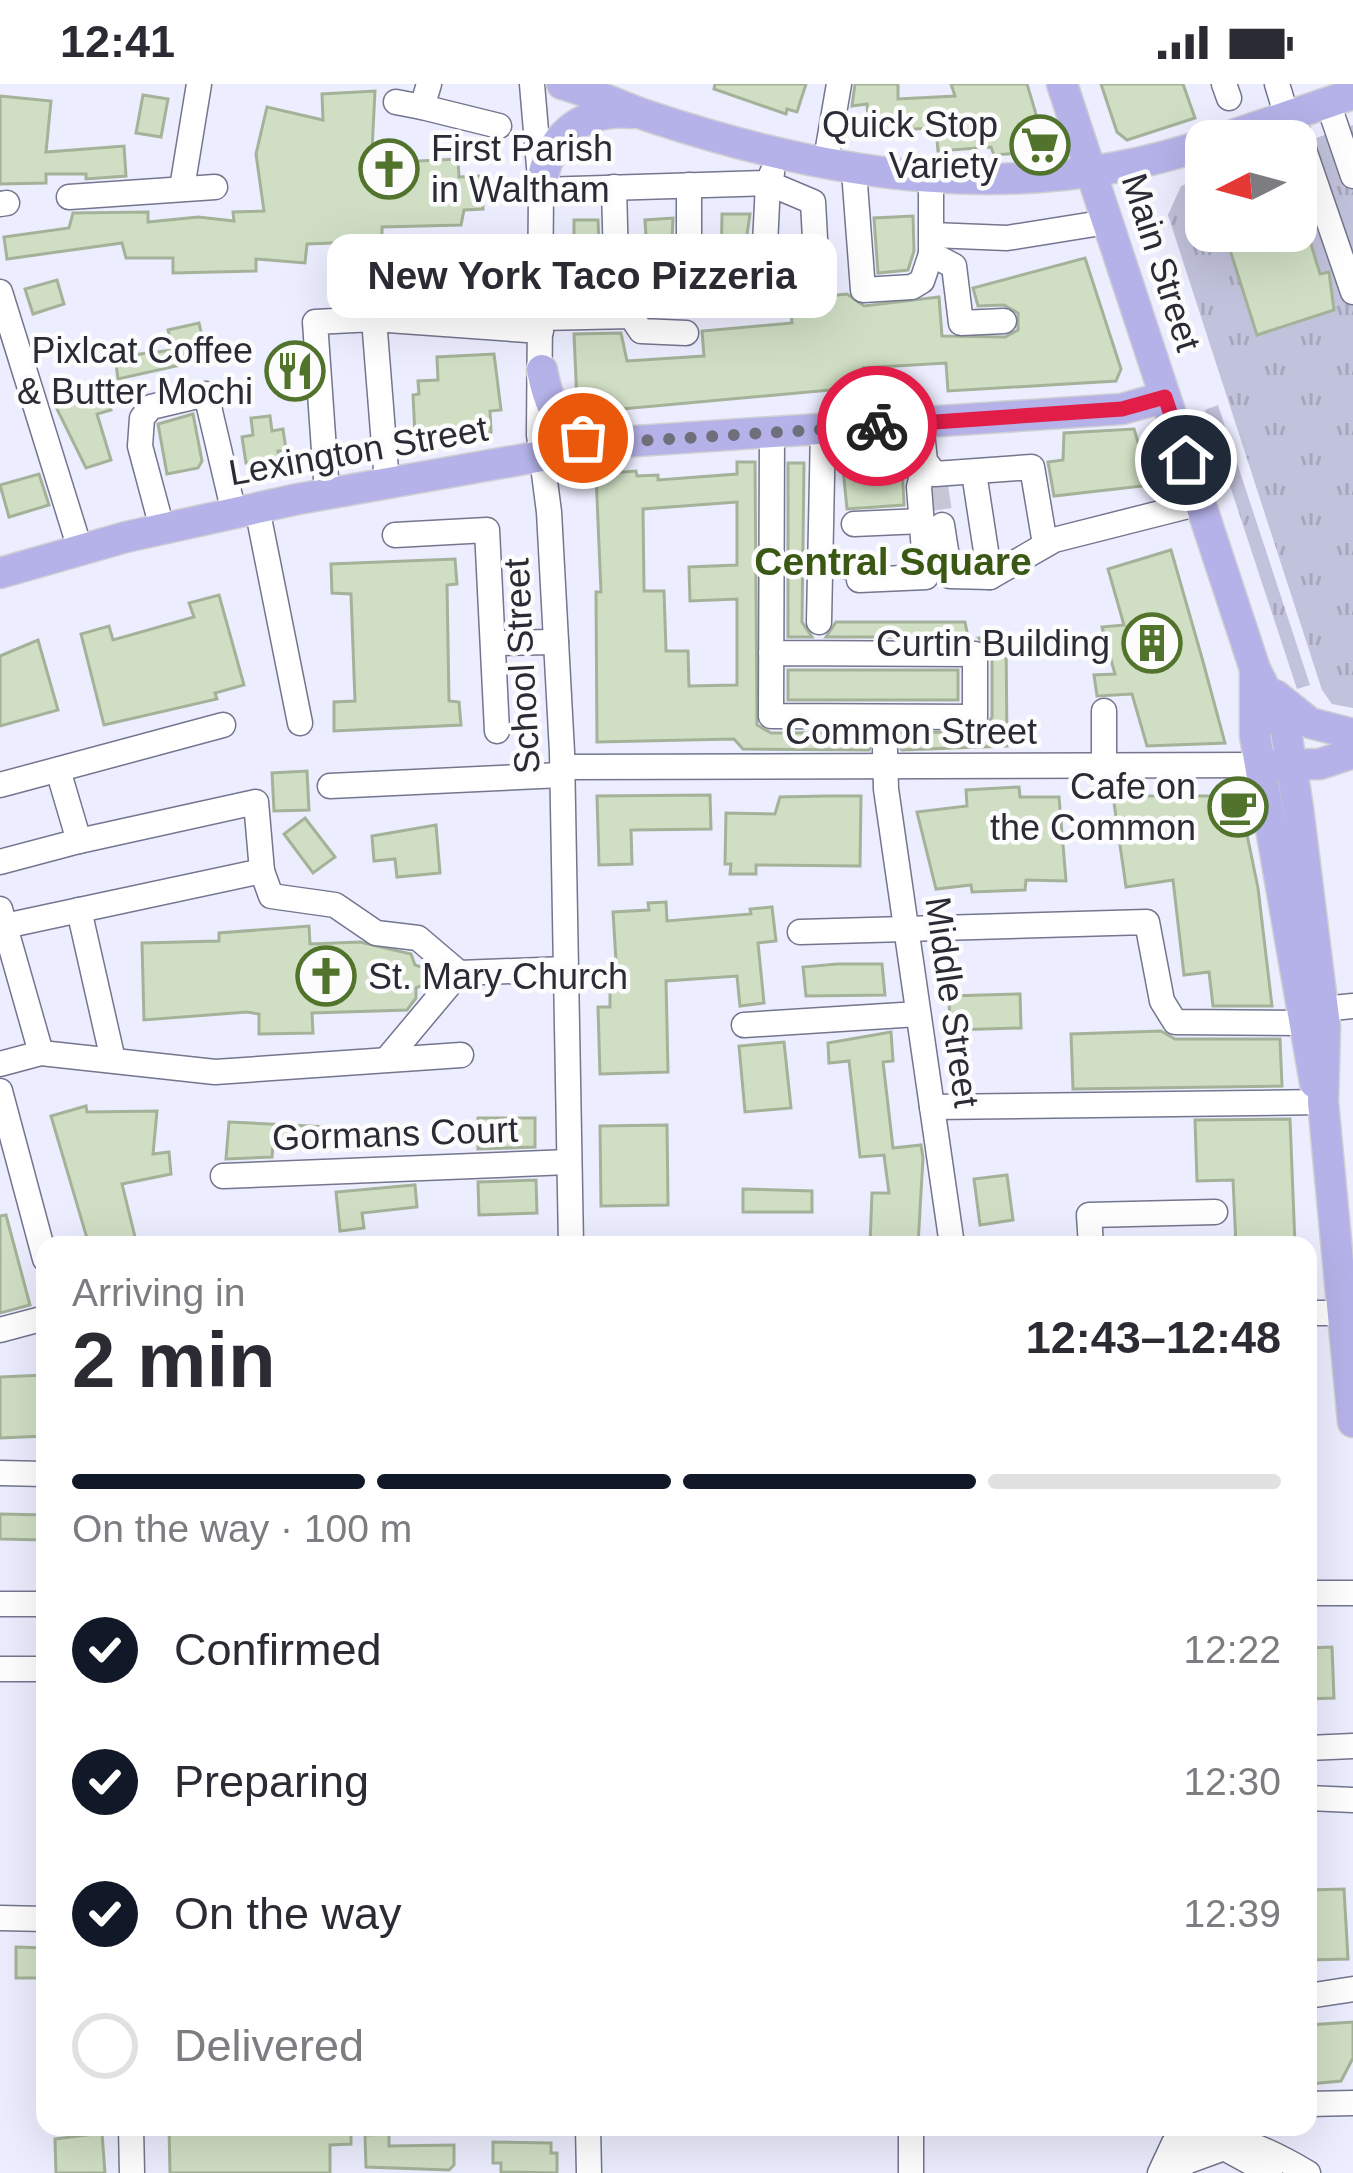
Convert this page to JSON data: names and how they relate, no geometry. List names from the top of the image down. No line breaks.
{"streets":{"main road":["Main Street","Lexington Street"],"street":["School Street","Common Street","Middle Street","Gormans Court"]},"crossings":[["Main Street","Lexington Street"],["Main Street","Common Street"],["Lexington Street","School Street"],["School Street","Common Street"],["School Street","Gormans Court"],["Common Street","Middle Street"]],"districts":["Central Square"],"places":{"supermarket":["Quick Stop Variety"],"church":["First Parish in Waltham","St. Mary Church"],"restaurant":["Pixlcat Coffee & Butter Mochi"],"other":["New York Taco Pizzeria"],"building":["Curtin Building"],"cafe":["Cafe on the Common"]},"north":"left","page":{"status":"12:41","bubble":"New York Taco Pizzeria","heading":["2 min","Arriving in","12:43–12:48"],"bar":"On the way · 100 m","list":[["Confirmed","12:22"],["Preparing","12:30"],["On the way","12:39"],"Delivered"]}}
